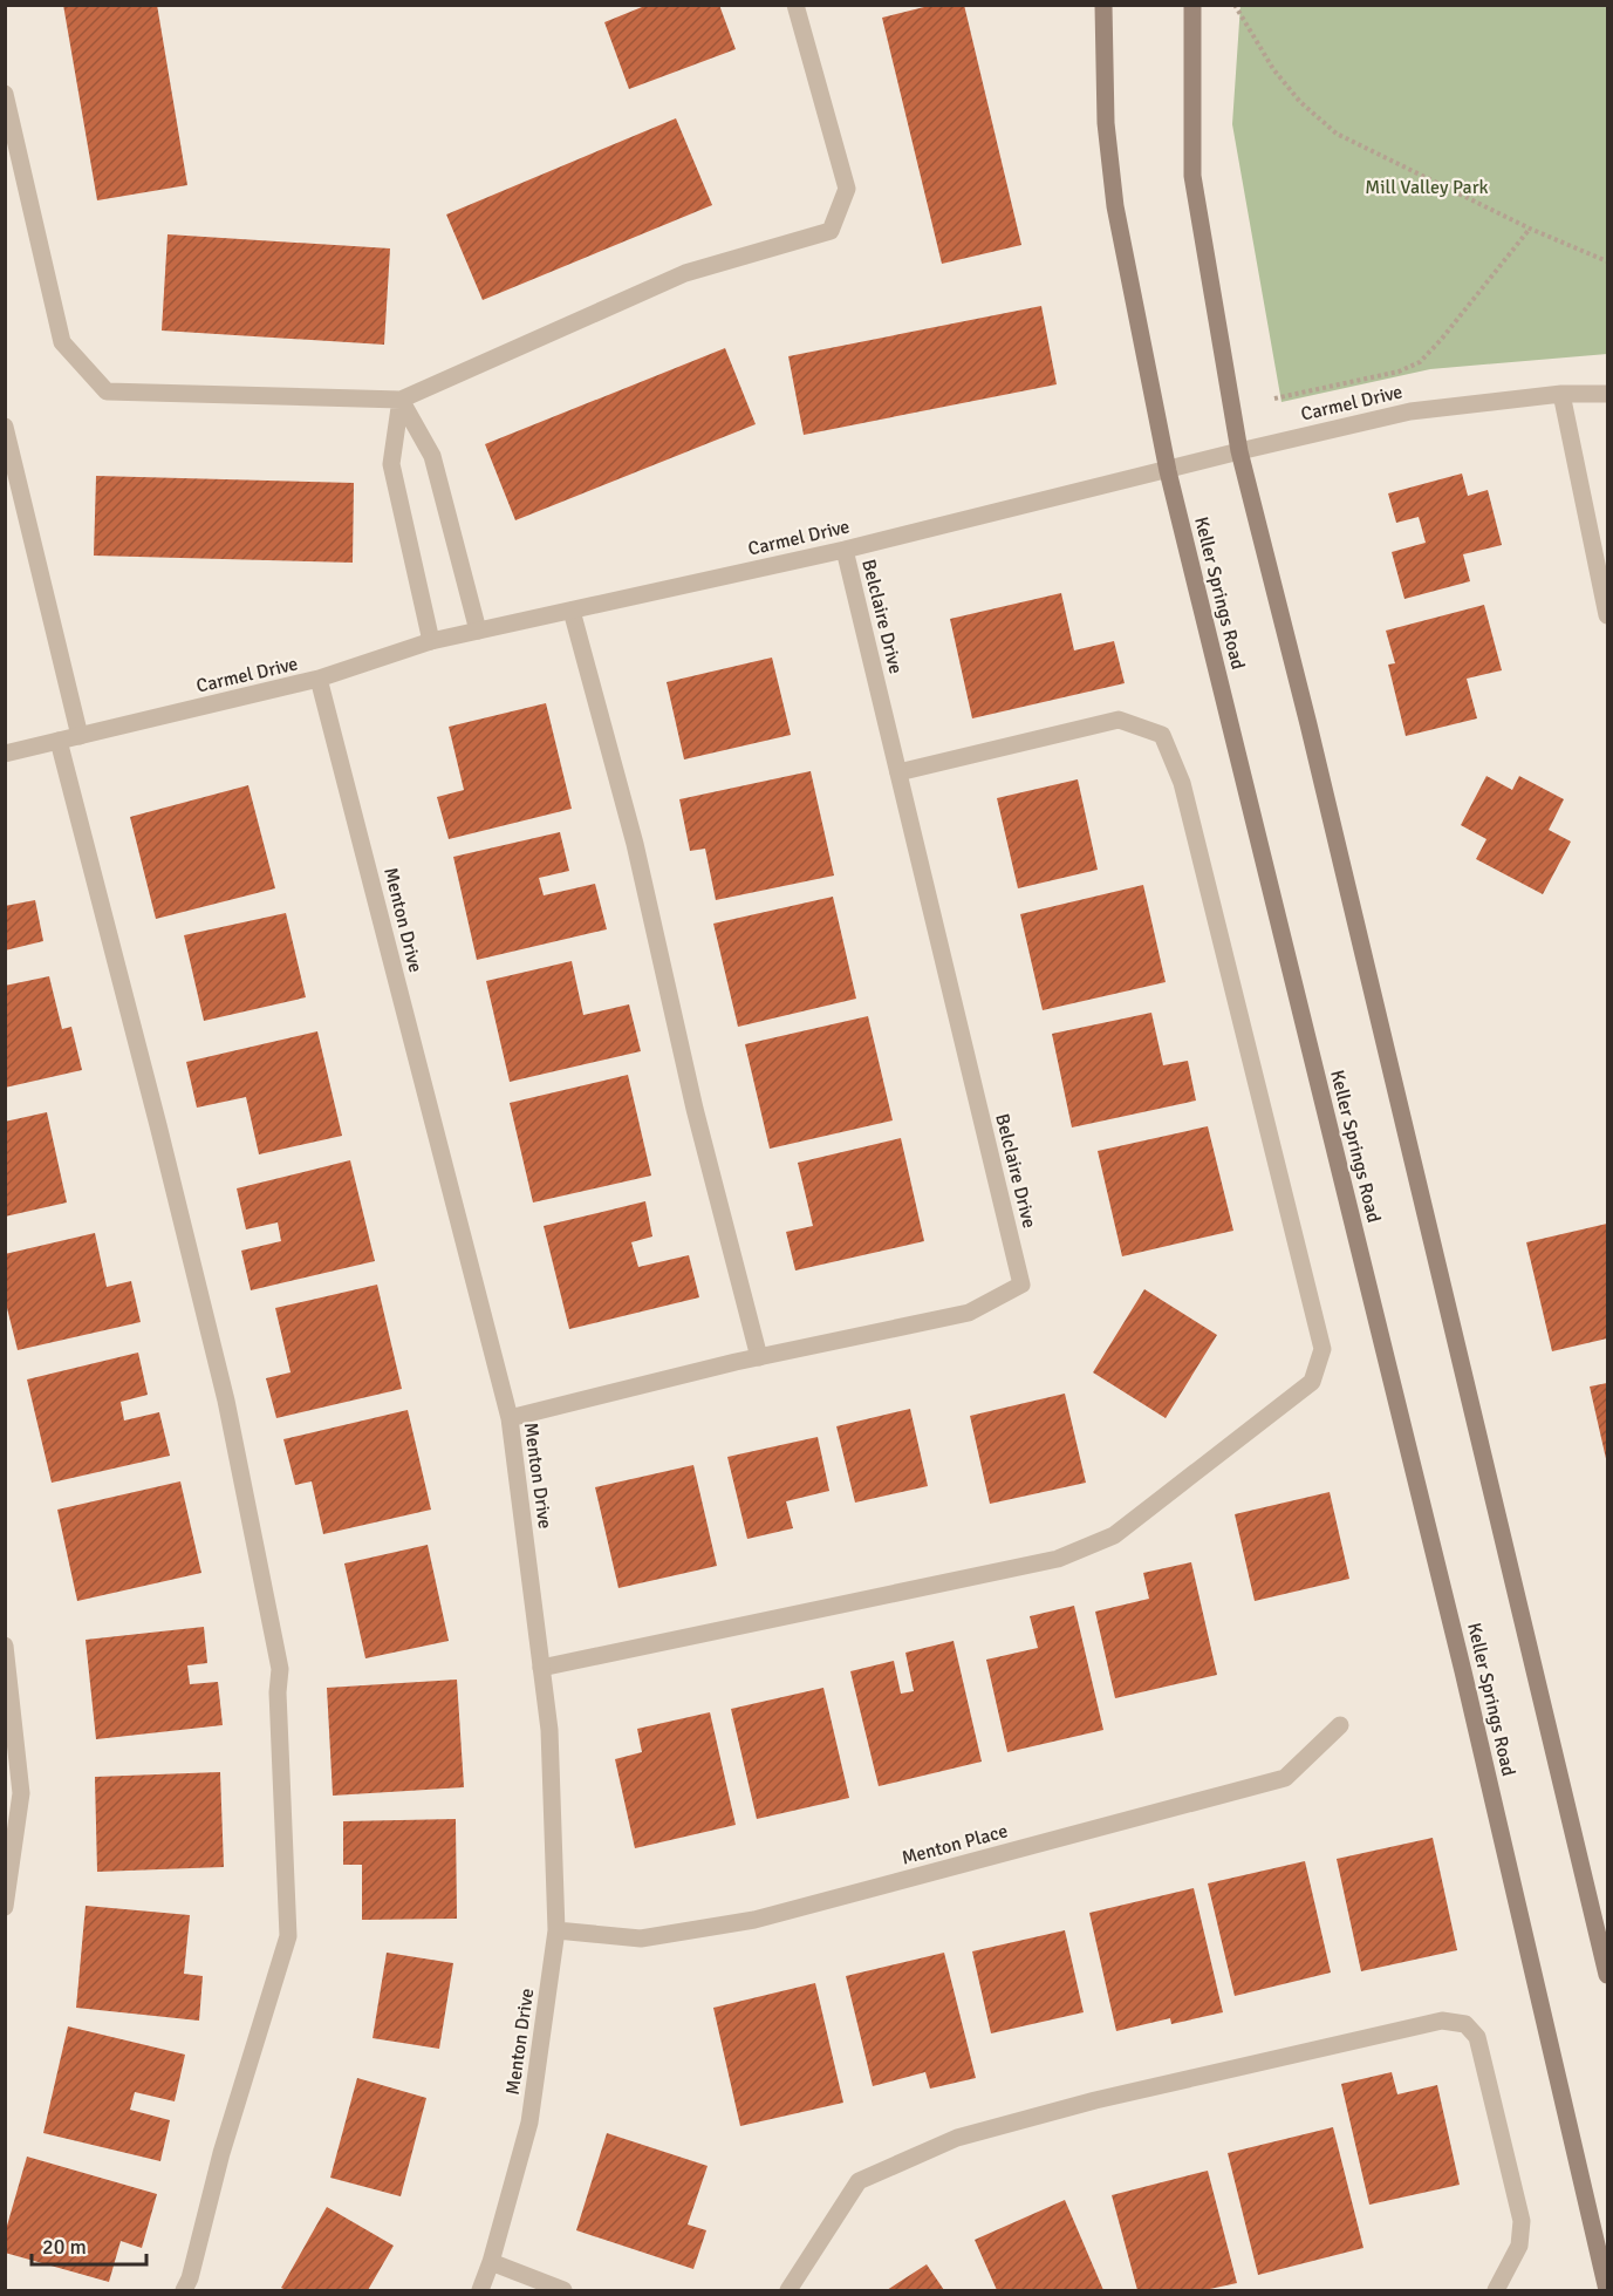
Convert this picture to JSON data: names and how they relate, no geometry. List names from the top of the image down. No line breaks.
{"streets":{"main road":["Keller Springs Road"],"street":["Carmel Drive","Belclaire Drive","Menton Drive","Menton Place"]},"crossings":[["Carmel Drive","Keller Springs Road"],["Carmel Drive","Belclaire Drive"],["Carmel Drive","Menton Drive"],["Belclaire Drive","Menton Drive"],["Menton Drive","Menton Place"]],"parks":["Mill Valley Park"],"scale_bar":"20 m"}
